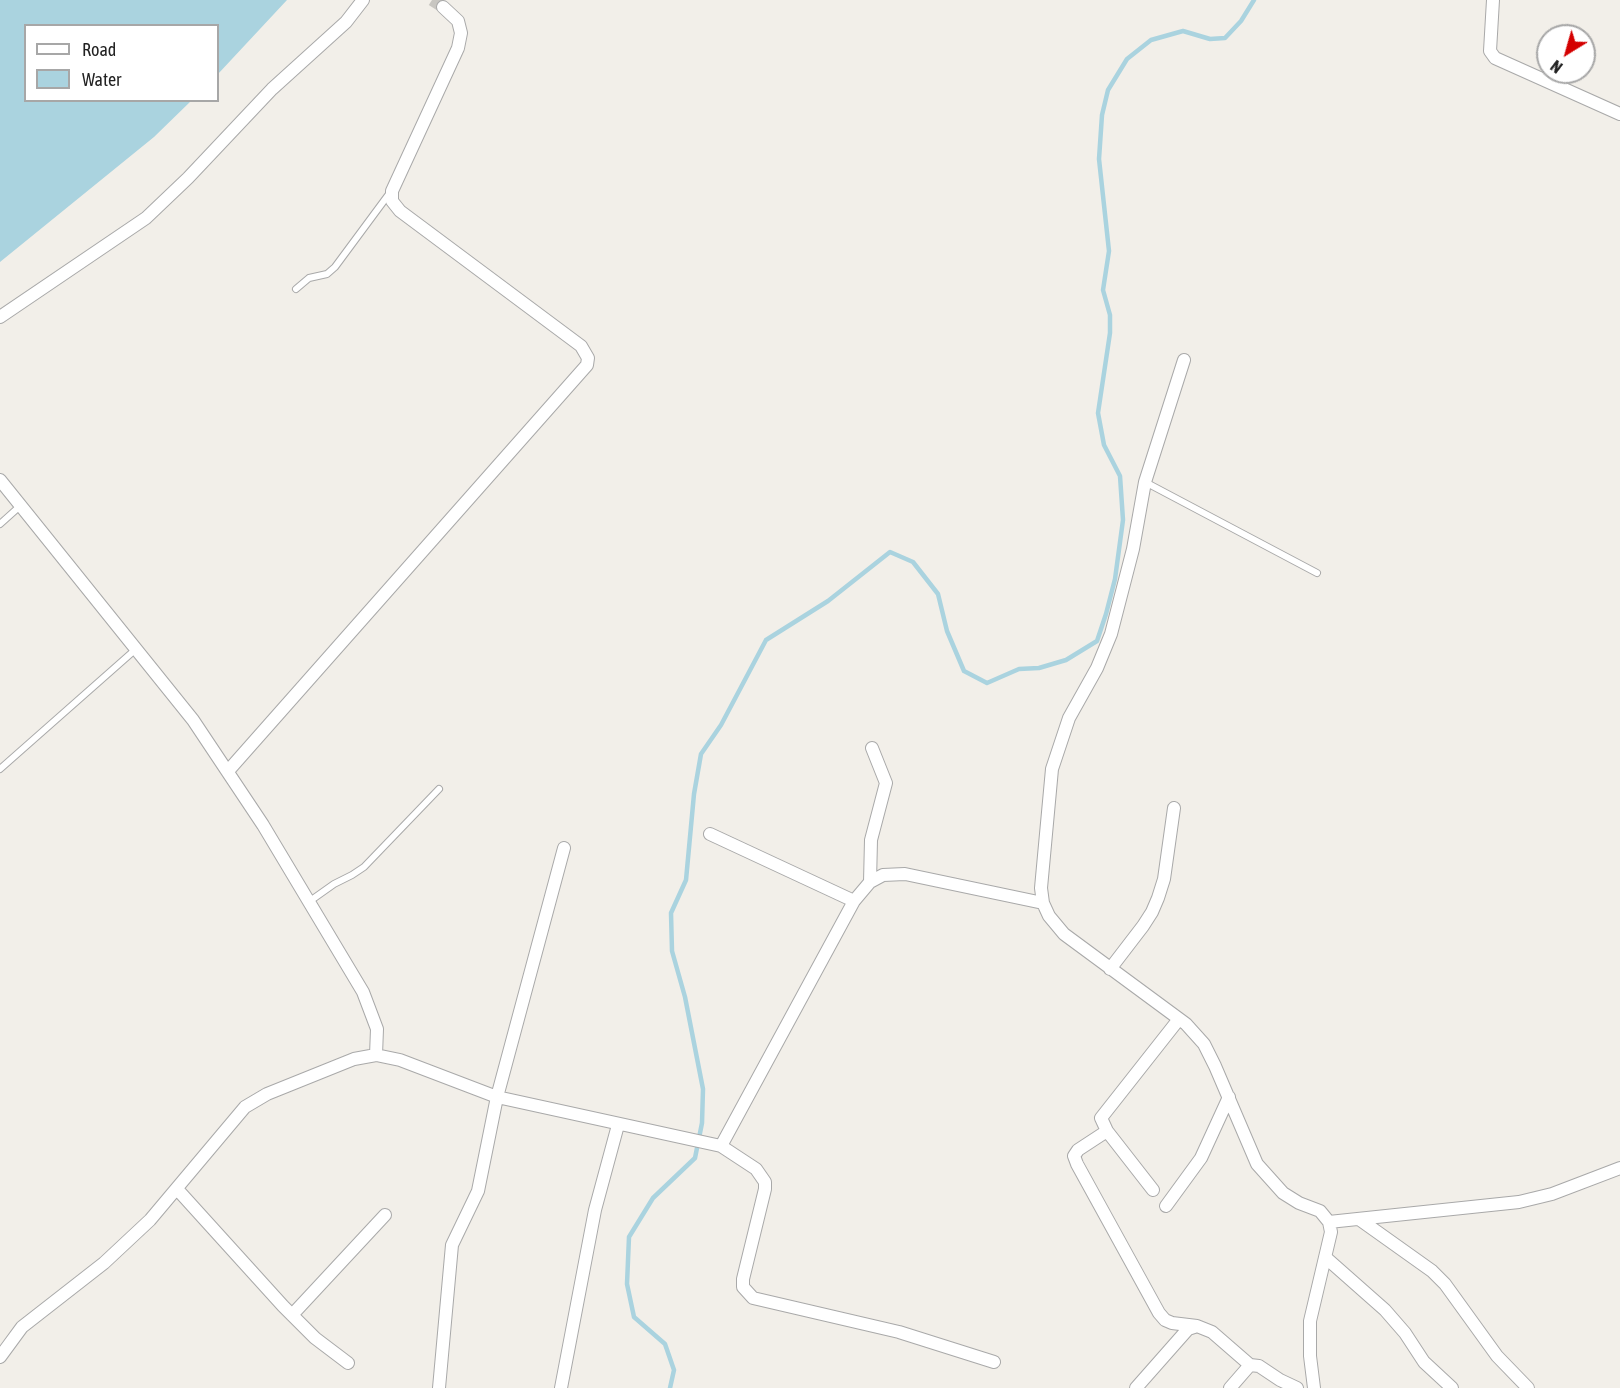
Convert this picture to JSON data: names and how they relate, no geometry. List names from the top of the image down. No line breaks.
{"legend":["Road","Water"],"north":"bottom left"}
